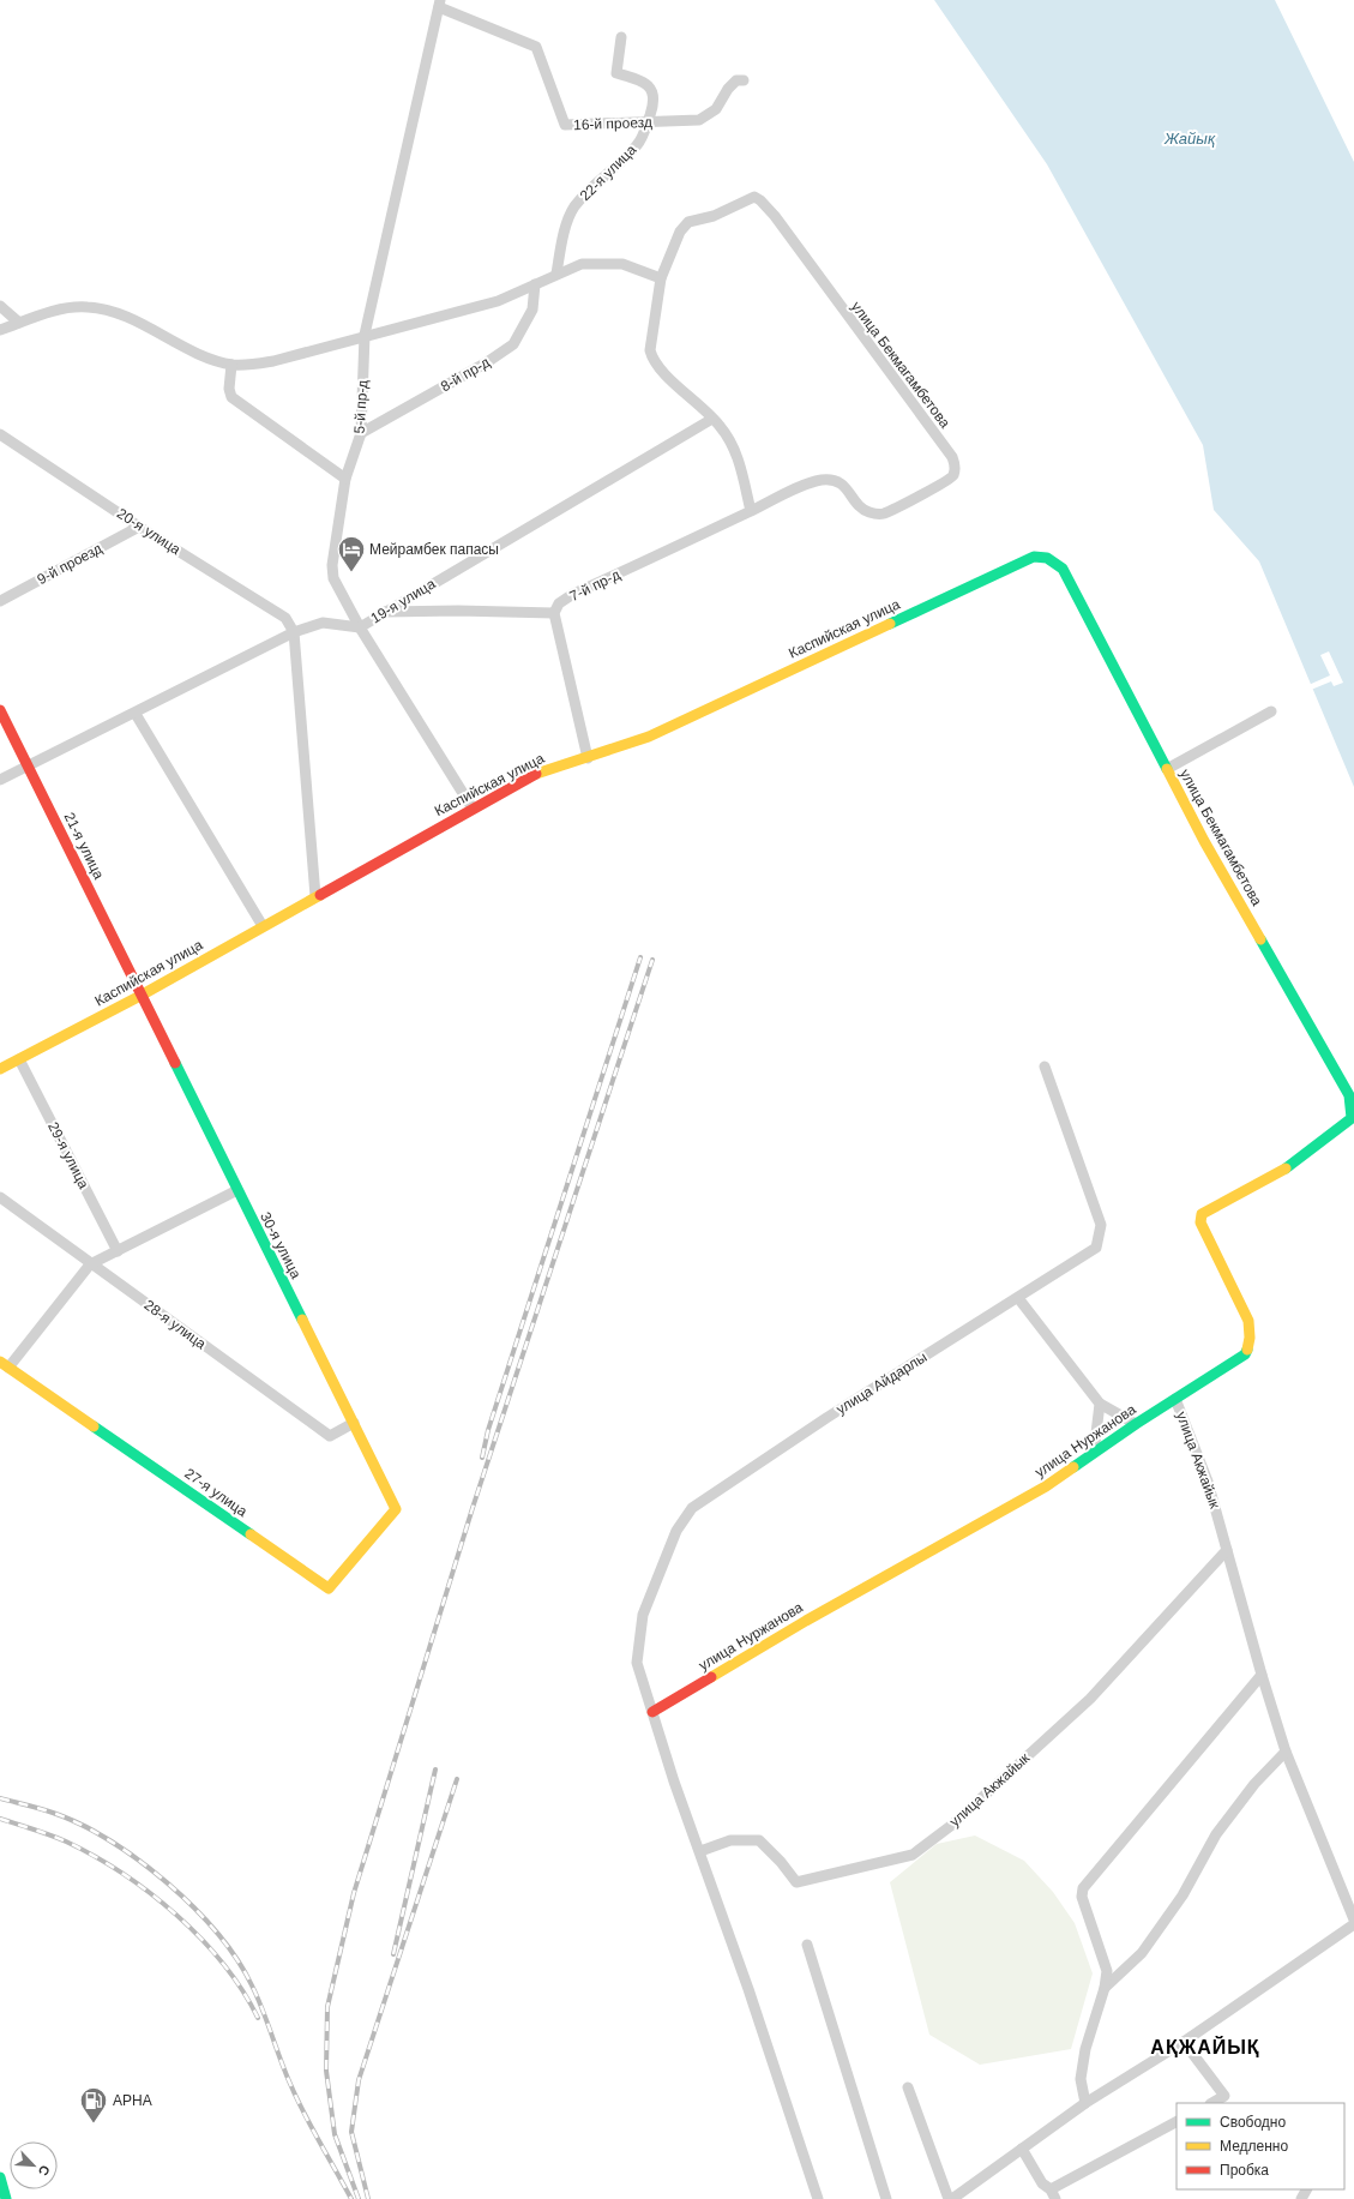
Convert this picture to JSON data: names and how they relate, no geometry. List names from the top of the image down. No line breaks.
{"streets":{"street":["16-й проезд","22-я улица","улица Бекмагамбетова","8-й пр-д","5-й пр-д","20-я улица","9-й проезд","7-й пр-д","19-я улица","Каспийская улица","21-я улица","29-я улица","30-я улица","28-я улица","улица Айдарлы","улица Нуржанова","улица Акжайык","27-я улица"]},"crossings":[["16-й проезд","22-я улица"],["16-й проезд","5-й пр-д"],["улица Бекмагамбетова","7-й пр-д"],["улица Бекмагамбетова","Каспийская улица"],["улица Бекмагамбетова","улица Нуржанова"],["8-й пр-д","5-й пр-д"],["5-й пр-д","19-я улица"],["5-й пр-д","Каспийская улица"],["20-я улица","9-й проезд"],["20-я улица","19-я улица"],["19-я улица","21-я улица"],["Каспийская улица","21-я улица"],["Каспийская улица","29-я улица"],["Каспийская улица","30-я улица"],["21-я улица","30-я улица"],["30-я улица","28-я улица"],["30-я улица","27-я улица"],["улица Айдарлы","улица Нуржанова"],["улица Айдарлы","улица Акжайык"],["улица Нуржанова","улица Акжайык"]],"districts":["АҚЖАЙЫҚ"],"water":["Жайық"],"places":{"hotel":["Мейрамбек папасы"],"fuel station":["АРНА"]},"legend":["Свободно","Медленно","Пробка"],"north":"bottom right"}
